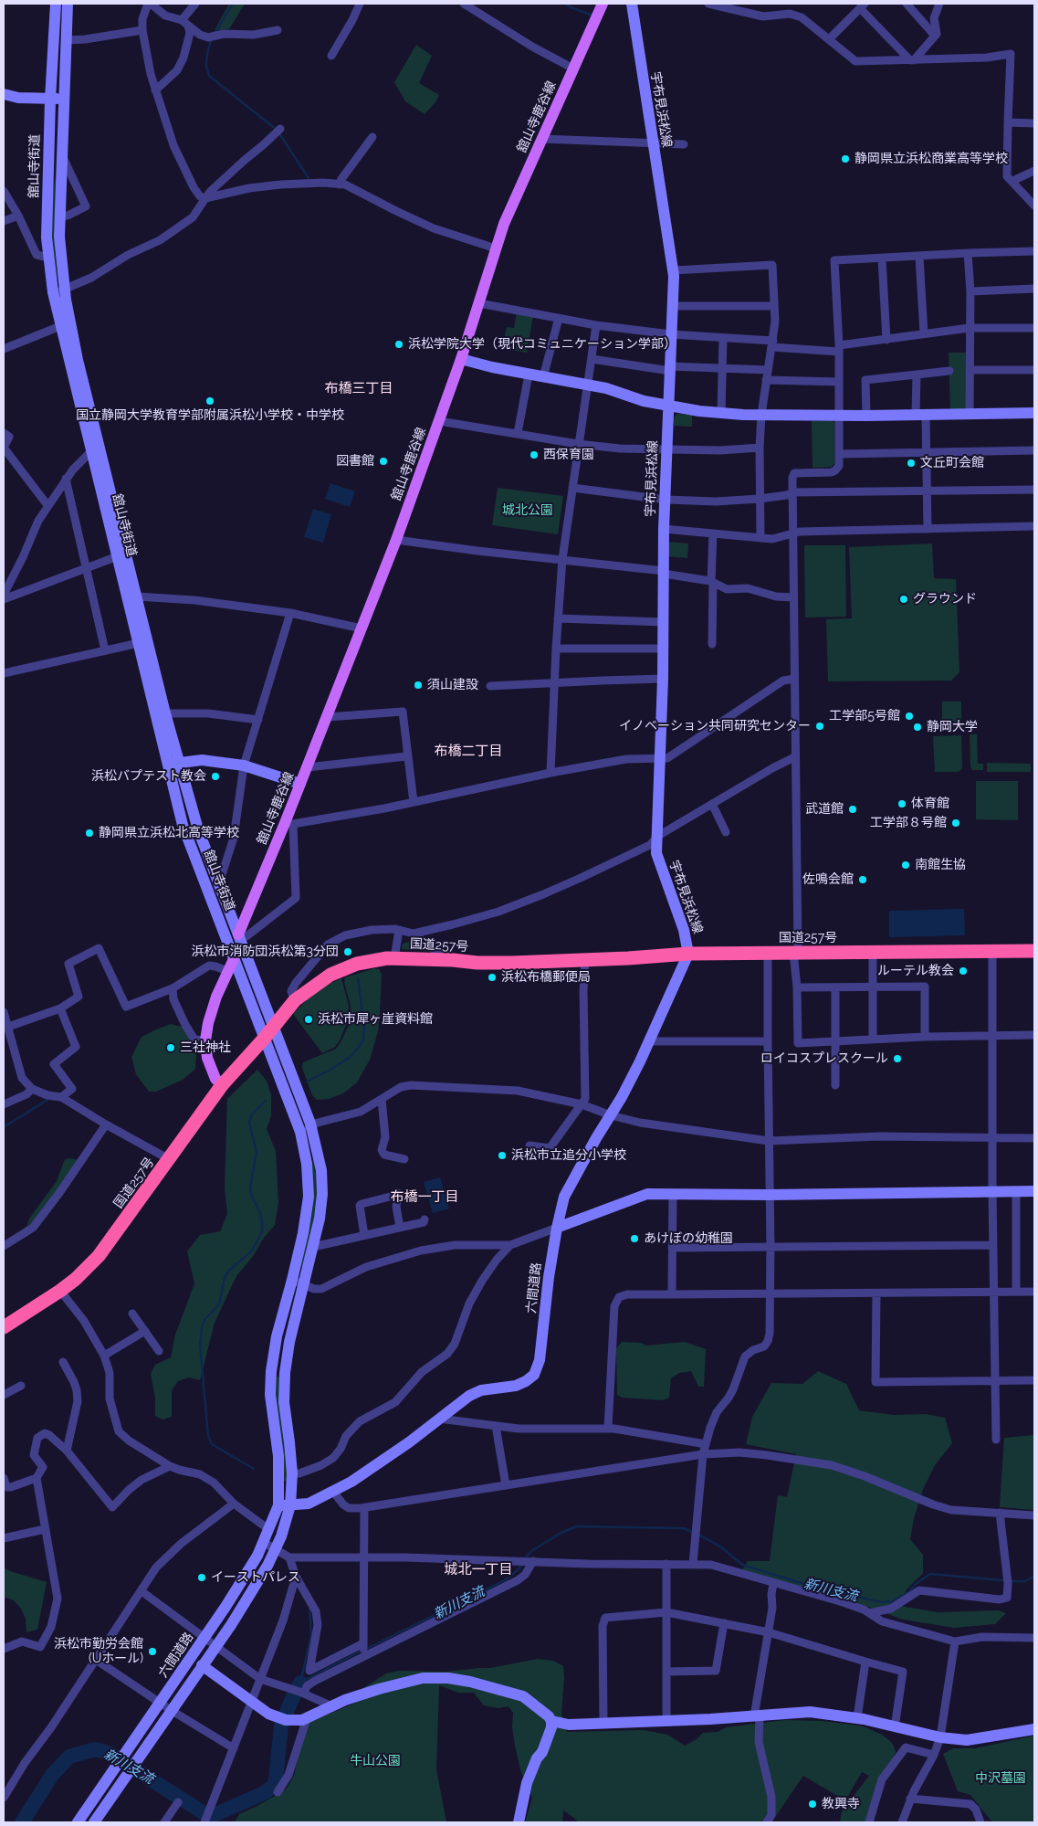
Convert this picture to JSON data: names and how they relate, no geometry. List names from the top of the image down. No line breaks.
{"streets":{"highway":["国道257号"],"main road":["舘山寺鹿谷線"],"street":["宇布見浜松線","舘山寺街道","六間道路"]},"crossings":[["宇布見浜松線","国道257号"],["宇布見浜松線","六間道路"],["舘山寺鹿谷線","舘山寺街道"],["舘山寺街道","国道257号"],["舘山寺街道","六間道路"],["国道257号","六間道路"]],"districts":["布橋三丁目","布橋二丁目","布橋一丁目","城北一丁目"],"water":["新川支流"],"parks":["城北公園","牛山公園","中沢墓園"],"places":["静岡県立浜松商業高等学校","浜松学院大学（現代コミュニケーション学部）","国立静岡大学教育学部附属浜松小学校・中学校","西保育園","図書館","文丘町会館","グラウンド","須山建設","工学部5号館","イノベーション共同研究センター","静岡大学","浜松バプテスト教会","体育館","武道館","工学部８号館","静岡県立浜松北高等学校","南館生協","佐鳴会館","浜松市消防団浜松第3分団","ルーテル教会","浜松布橋郵便局","浜松市犀ヶ崖資料館","三社神社","ロイコスプレスクール","浜松市立追分小学校","あけぼの幼稚園","イーストパレス","浜松市勤労会館 (Uホール)","教興寺"]}
